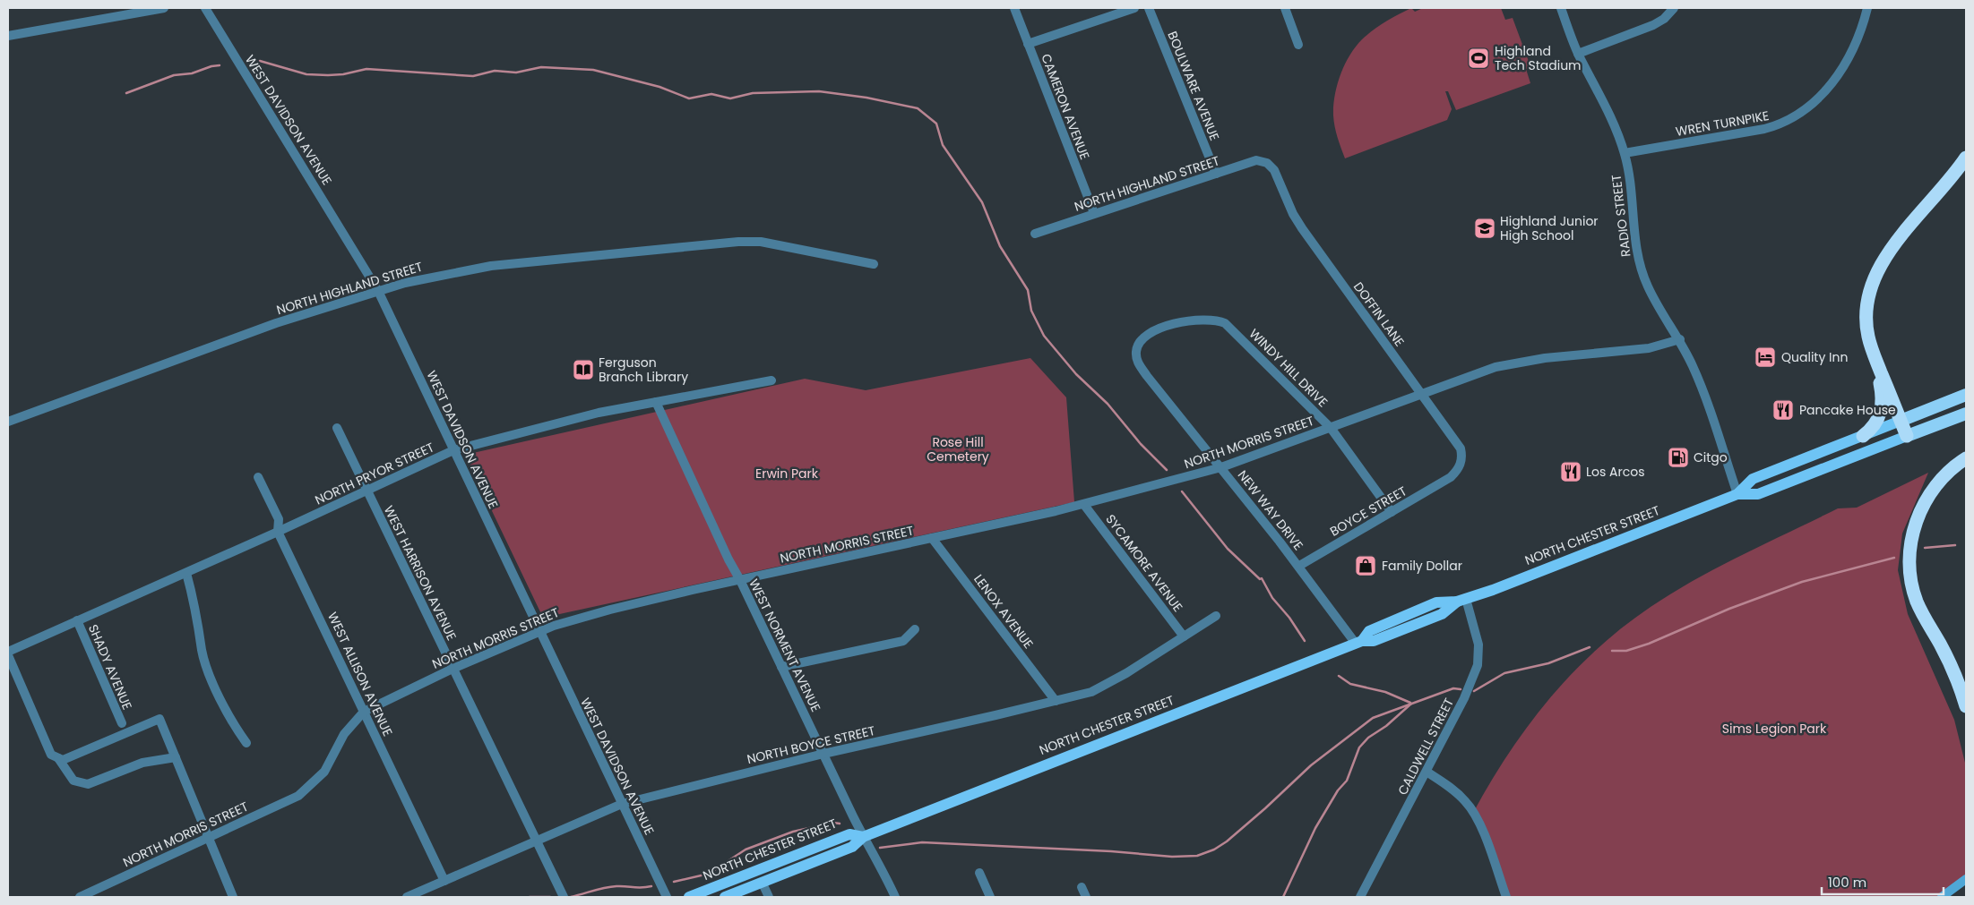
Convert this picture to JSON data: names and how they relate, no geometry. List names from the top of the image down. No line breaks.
{"streets":{"highway":["NORTH CHESTER STREET"],"street":["BOULWARE AVENUE","CAMERON AVENUE","WEST DAVIDSON AVENUE","WREN TURNPIKE","NORTH HIGHLAND STREET","RADIO STREET","DOFFIN LANE","WINDY HILL DRIVE","NORTH MORRIS STREET","NORTH PRYOR STREET","NEW WAY DRIVE","BOYCE STREET","SYCAMORE AVENUE","WEST HARRISON AVENUE","LENOX AVENUE","WEST NORMENT AVENUE","SHADY AVENUE","WEST ALLISON AVENUE","NORTH BOYCE STREET","CALDWELL STREET"]},"crossings":[["BOULWARE AVENUE","NORTH HIGHLAND STREET"],["CAMERON AVENUE","NORTH HIGHLAND STREET"],["WEST DAVIDSON AVENUE","NORTH HIGHLAND STREET"],["WEST DAVIDSON AVENUE","NORTH MORRIS STREET"],["WEST DAVIDSON AVENUE","NORTH PRYOR STREET"],["WEST DAVIDSON AVENUE","NORTH BOYCE STREET"],["WREN TURNPIKE","RADIO STREET"],["NORTH HIGHLAND STREET","DOFFIN LANE"],["RADIO STREET","NORTH MORRIS STREET"],["RADIO STREET","NORTH CHESTER STREET"],["DOFFIN LANE","NORTH MORRIS STREET"],["DOFFIN LANE","BOYCE STREET"],["WINDY HILL DRIVE","NORTH MORRIS STREET"],["WINDY HILL DRIVE","NEW WAY DRIVE"],["WINDY HILL DRIVE","BOYCE STREET"],["NORTH MORRIS STREET","NEW WAY DRIVE"],["NORTH MORRIS STREET","SYCAMORE AVENUE"],["NORTH MORRIS STREET","WEST HARRISON AVENUE"],["NORTH MORRIS STREET","LENOX AVENUE"],["NORTH MORRIS STREET","WEST NORMENT AVENUE"],["NORTH MORRIS STREET","WEST ALLISON AVENUE"],["NORTH PRYOR STREET","WEST HARRISON AVENUE"],["NORTH PRYOR STREET","WEST NORMENT AVENUE"],["NORTH PRYOR STREET","SHADY AVENUE"],["NORTH PRYOR STREET","WEST ALLISON AVENUE"],["NEW WAY DRIVE","BOYCE STREET"],["NEW WAY DRIVE","NORTH CHESTER STREET"],["NORTH CHESTER STREET","WEST NORMENT AVENUE"],["NORTH CHESTER STREET","CALDWELL STREET"],["SYCAMORE AVENUE","NORTH BOYCE STREET"],["WEST HARRISON AVENUE","NORTH BOYCE STREET"],["LENOX AVENUE","NORTH BOYCE STREET"],["WEST NORMENT AVENUE","NORTH BOYCE STREET"],["WEST ALLISON AVENUE","NORTH BOYCE STREET"]],"parks":["Rose Hill Cemetery","Erwin Park","Sims Legion Park"],"places":{"sports":["Highland Tech Stadium"],"school or university":["Highland Junior High School"],"hotel":["Quality Inn"],"library":["Ferguson Branch Library"],"restaurant":["Pancake House","Los Arcos"],"fuel station":["Citgo"],"shop":["Family Dollar"]},"scale_bar":"100 m"}
